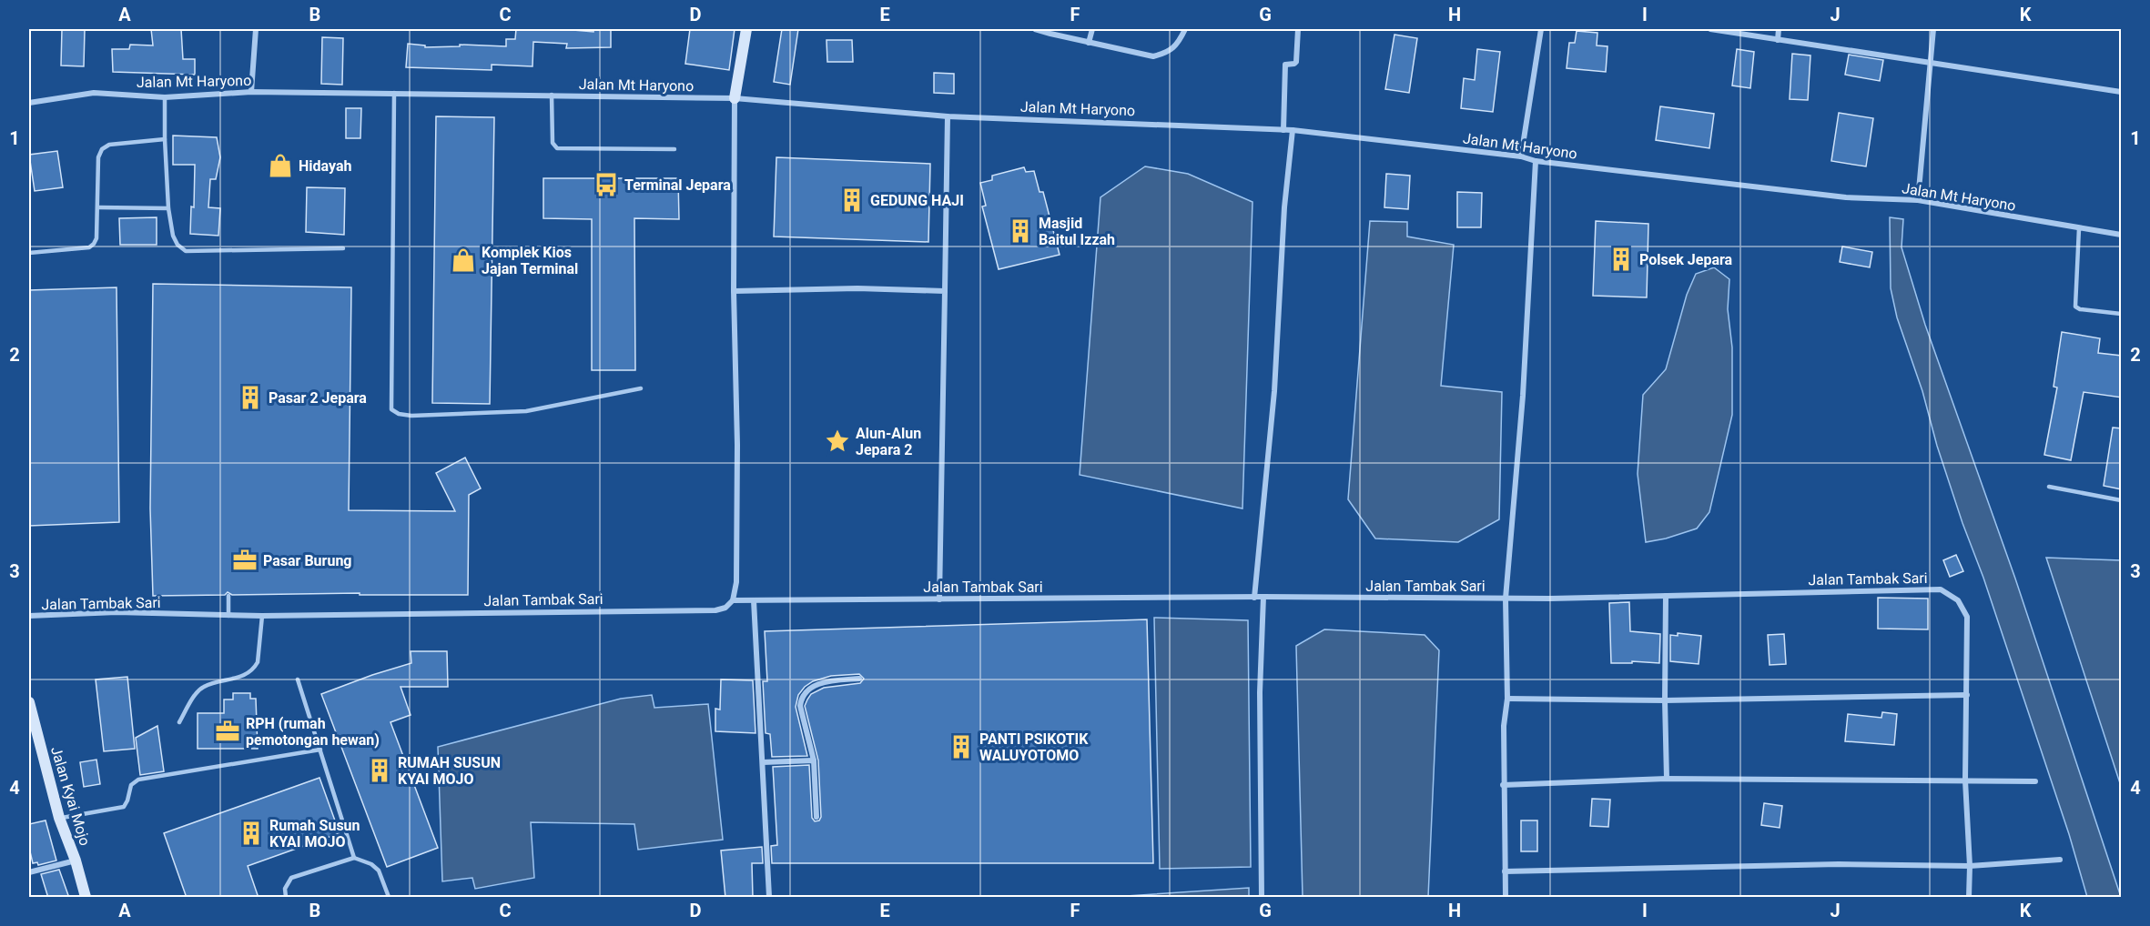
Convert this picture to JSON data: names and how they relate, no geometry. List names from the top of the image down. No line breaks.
{"streets":{"main road":["Jalan Kyai Mojo"],"street":["Jalan Mt Haryono","Jalan Tambak Sari"]},"places":{"shop":["Hidayah","Komplek Kios Jajan Terminal"],"bus stop":["Terminal Jepara"],"building":["GEDUNG HAJI","Masjid Baitul Izzah","Polsek Jepara","Pasar 2 Jepara","PANTI PSIKOTIK WALUYOTOMO","RUMAH SUSUN KYAI MOJO","Rumah Susun KYAI MOJO"],"place":["Alun-Alun Jepara 2"],"office":["Pasar Burung","RPH (rumah pemotongan hewan)"]},"grid":{"columns":["A","B","C","D","E","F","G","H","I","J","K"],"rows":["1","2","3","4"]}}
